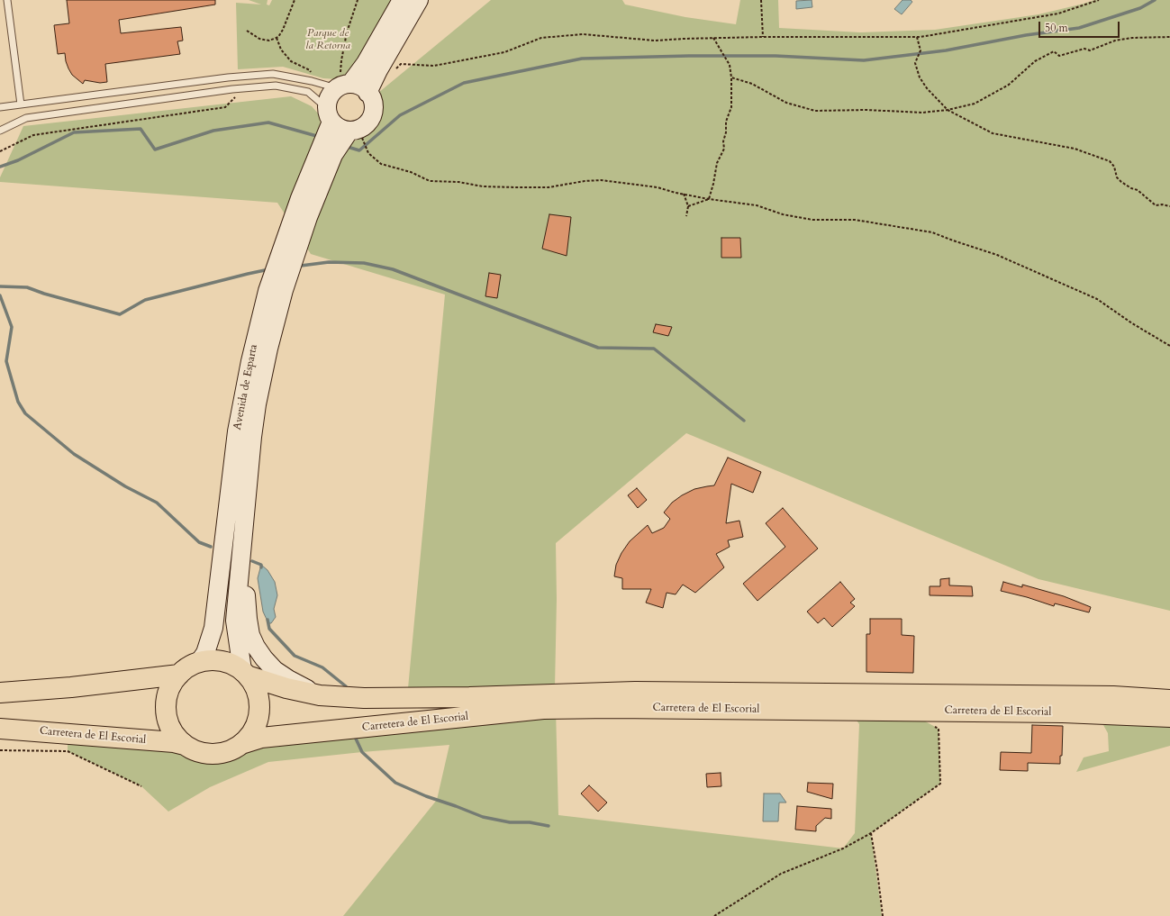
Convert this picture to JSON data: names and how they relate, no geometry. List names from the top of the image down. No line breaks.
{"streets":{"highway":["Carretera de El Escorial"],"main road":["Avenida de Esparta"]},"crossings":[["Avenida de Esparta","Carretera de El Escorial"]],"parks":["Parque de la Retorna"],"scale_bar":"50 m"}
